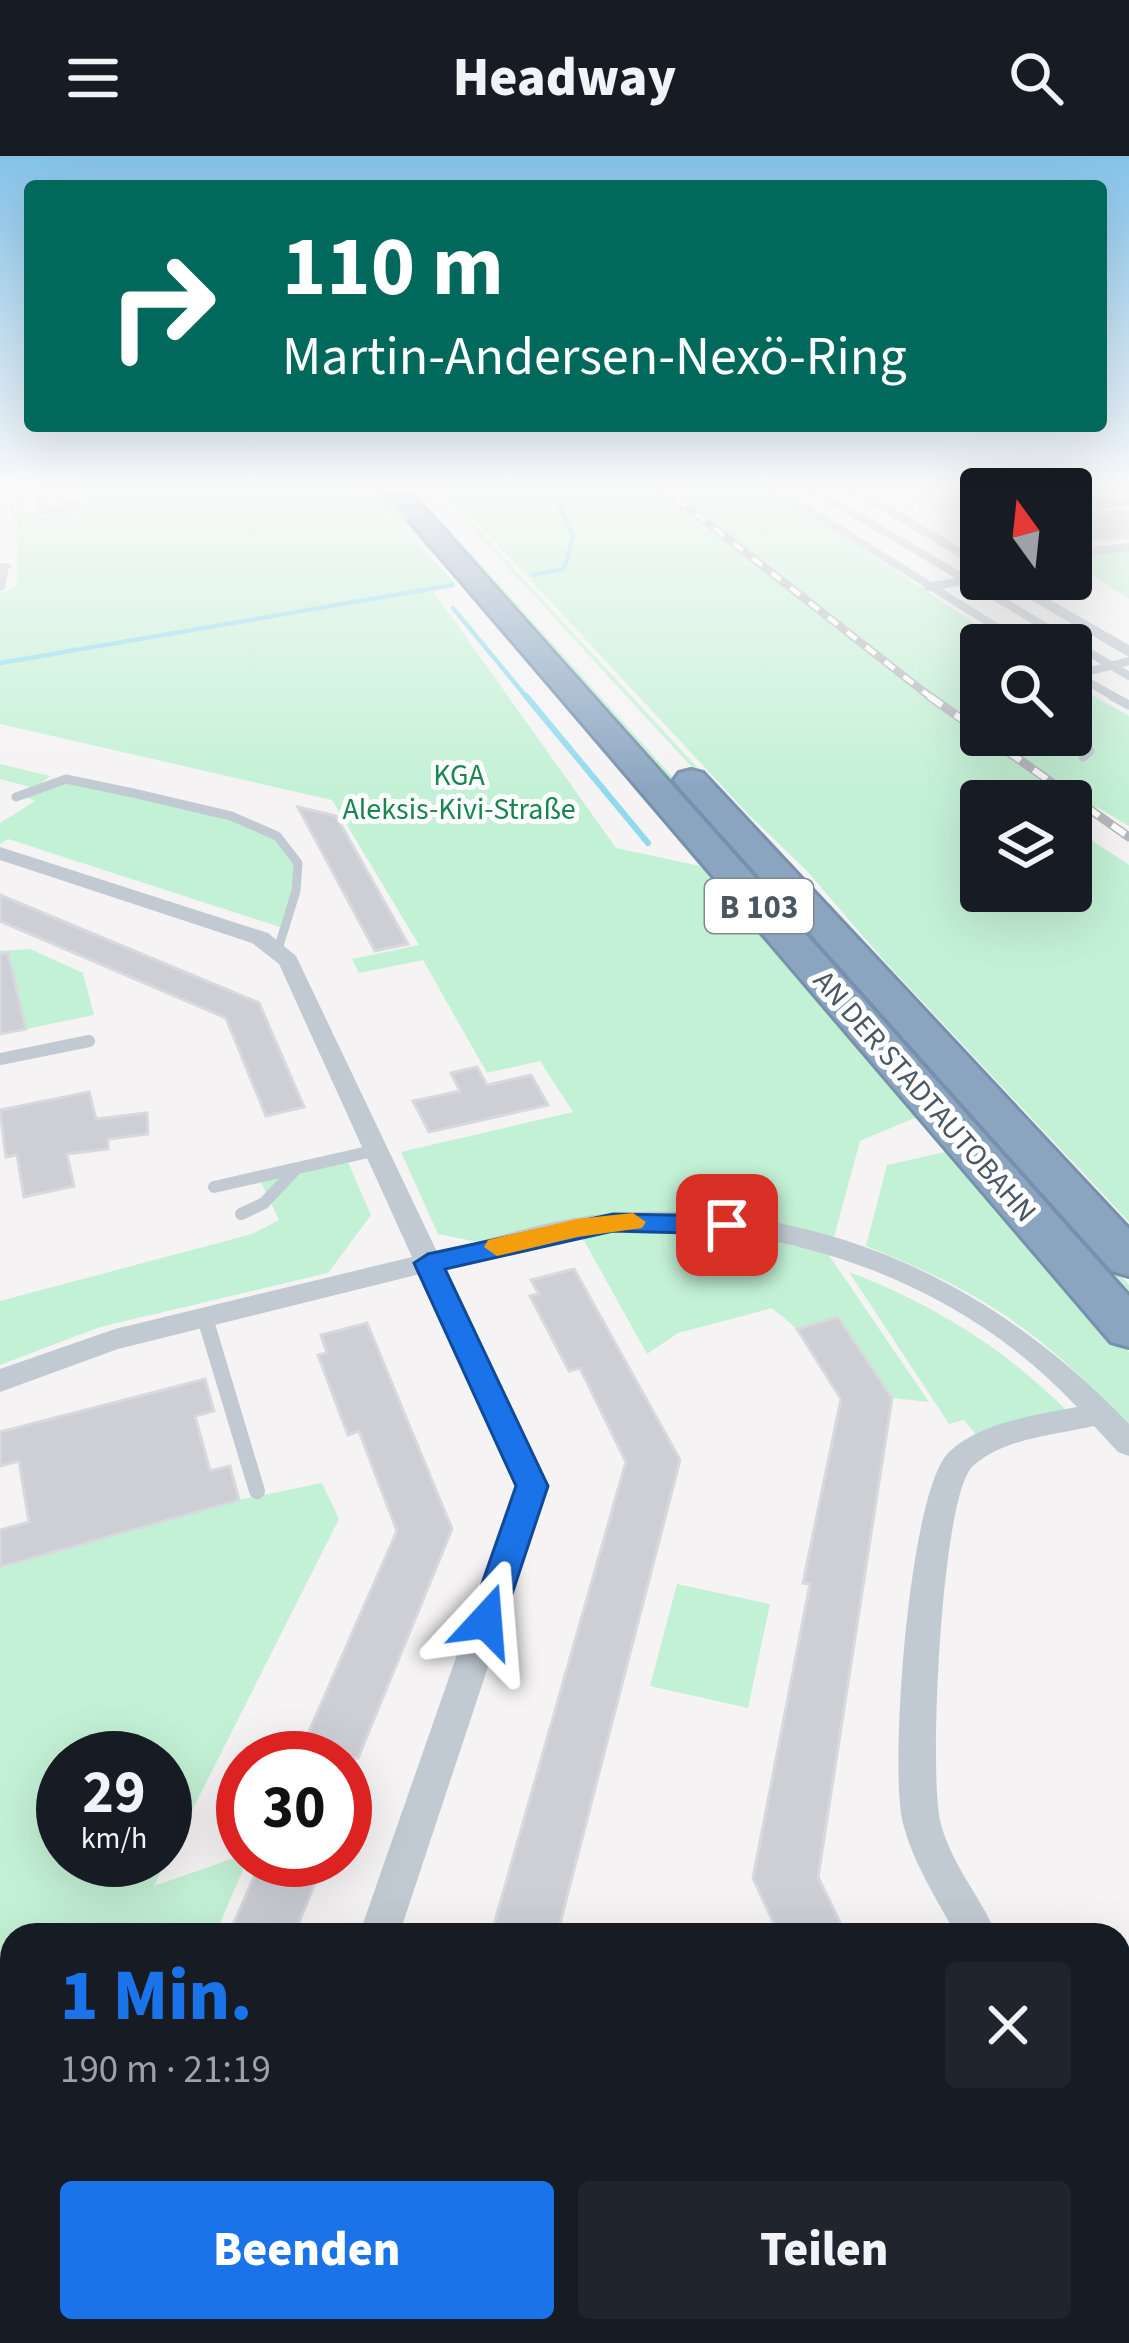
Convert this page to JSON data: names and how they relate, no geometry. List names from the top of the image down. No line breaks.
{"streets":{"highway":["B 103","AN DER STADTAUTOBAHN"]},"parks":["KGA Aleksis-Kivi-Straße"],"north":"top","page":{"header":"Headway","turn":["110 m","Martin-Andersen-Nexö-Ring"],"speed":"29 km/h","limit":"30","heading":["1 Min.","190 m · 21:19"],"buttons":["Beenden","Teilen"]}}
